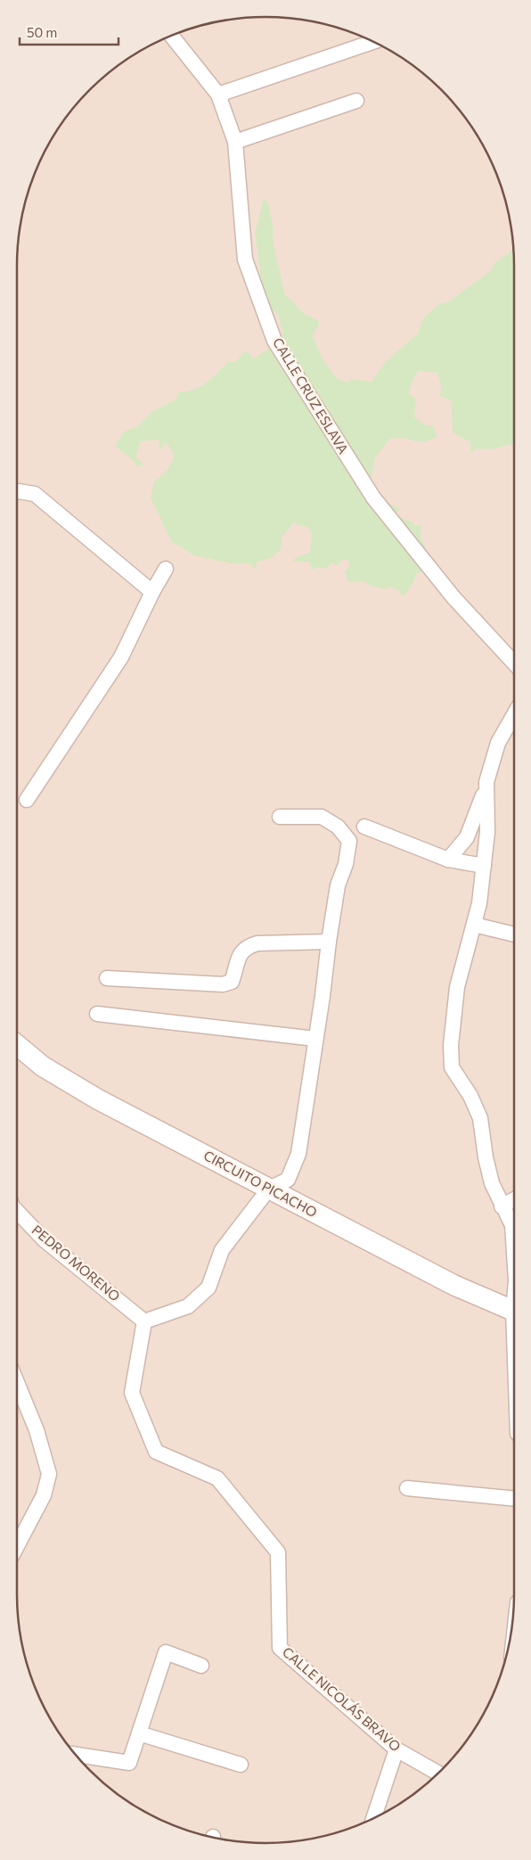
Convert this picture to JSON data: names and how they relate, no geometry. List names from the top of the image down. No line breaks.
{"streets":{"main road":["CIRCUITO PICACHO"],"street":["CALLE CRUZ ESLAVA","PEDRO MORENO","CALLE NICOLÁS BRAVO"]},"crossings":[["PEDRO MORENO","CALLE NICOLÁS BRAVO"]],"scale_bar":"50 m"}
